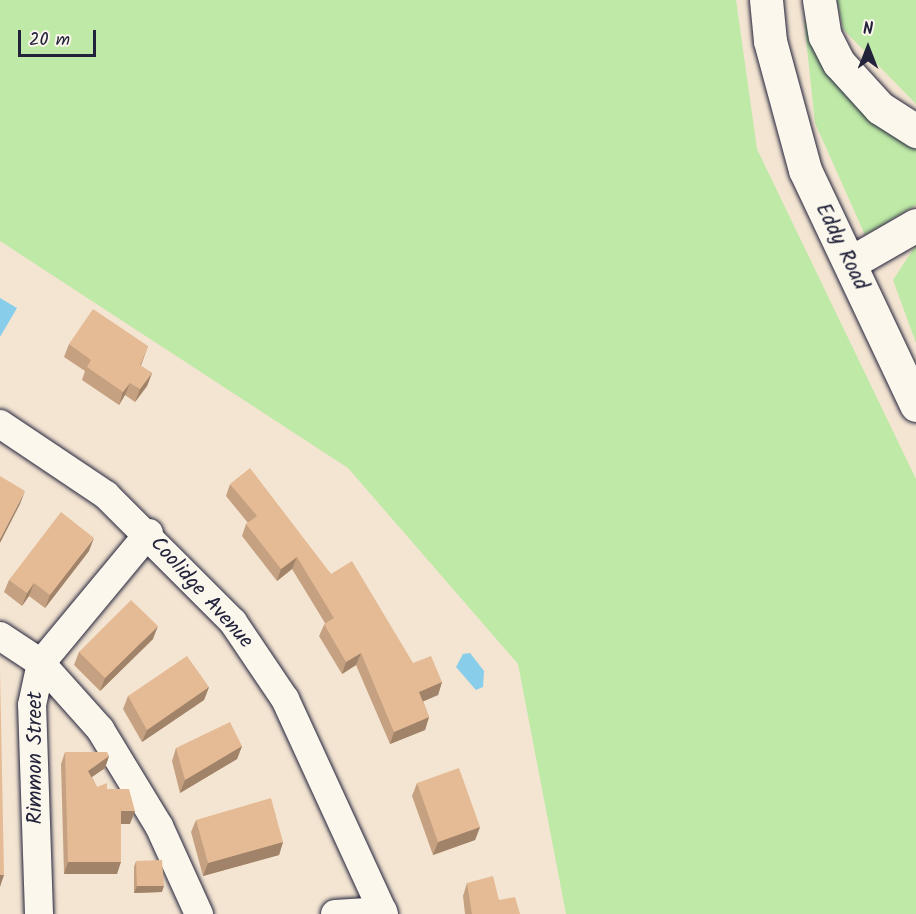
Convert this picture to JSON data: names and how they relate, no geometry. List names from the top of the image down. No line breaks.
{"streets":{"main road":["Eddy Road"],"street":["Coolidge Avenue","Rimmon Street"]},"crossings":[["Coolidge Avenue","Rimmon Street"]],"scale_bar":"20 m","north":"top"}
